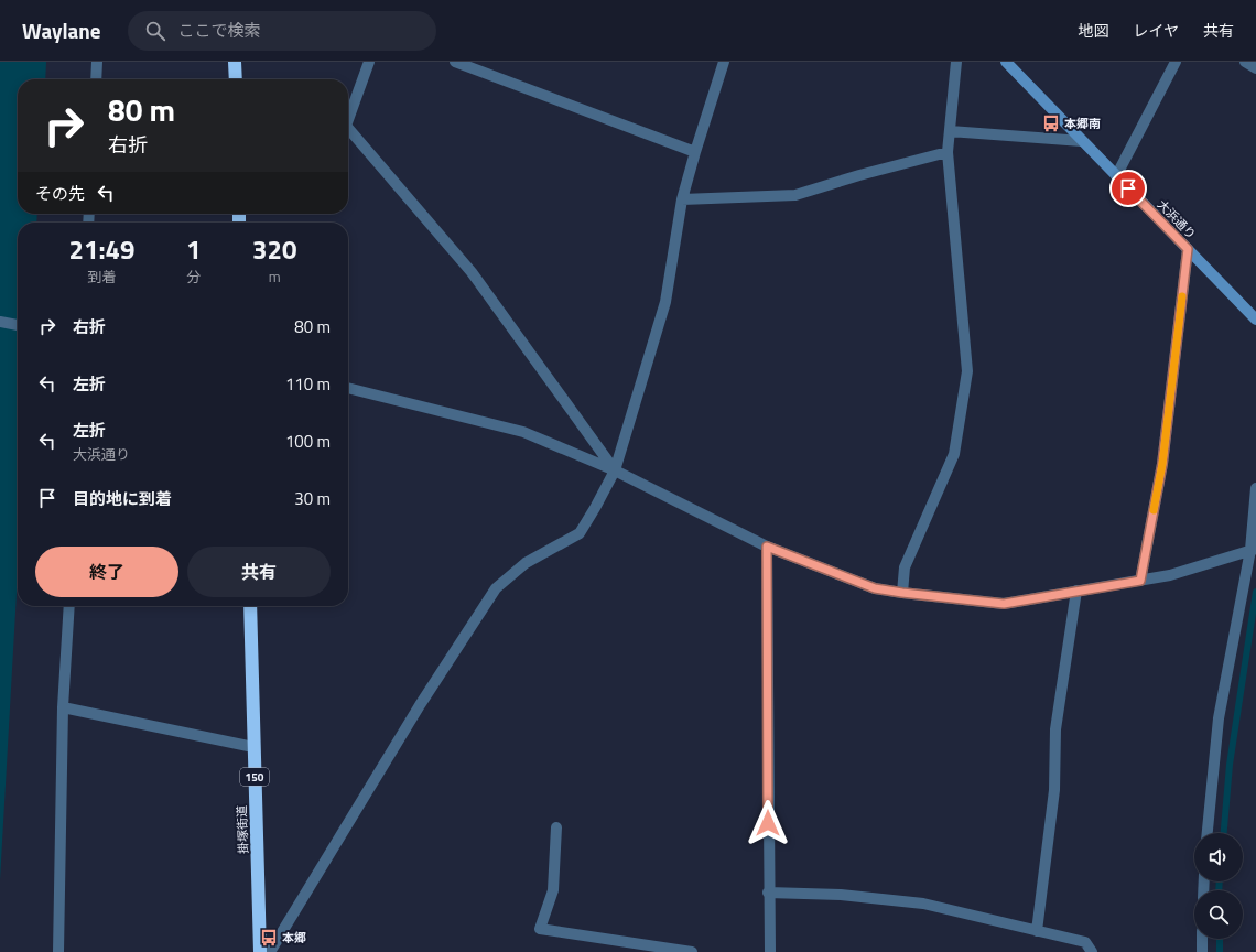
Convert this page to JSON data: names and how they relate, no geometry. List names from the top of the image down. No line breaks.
{"streets":{"highway":["150","掛塚街道"],"street":["大浜通り"]},"places":{"bus stop":["本郷南","本郷"]},"page":{"header":"Waylane","search":"ここで検索","nav":["地図","レイヤ","共有"],"turn":["80 m","右折"],"then":"その先","eta":["21:49","到着","1","分","320","m"],"list":[{"name":"右折","value":"80 m"},{"name":"左折","value":"110 m"},{"name":"左折","note":"大浜通り","value":"100 m"},{"name":"目的地に到着","value":"30 m"}],"buttons":["終了","共有"]}}
